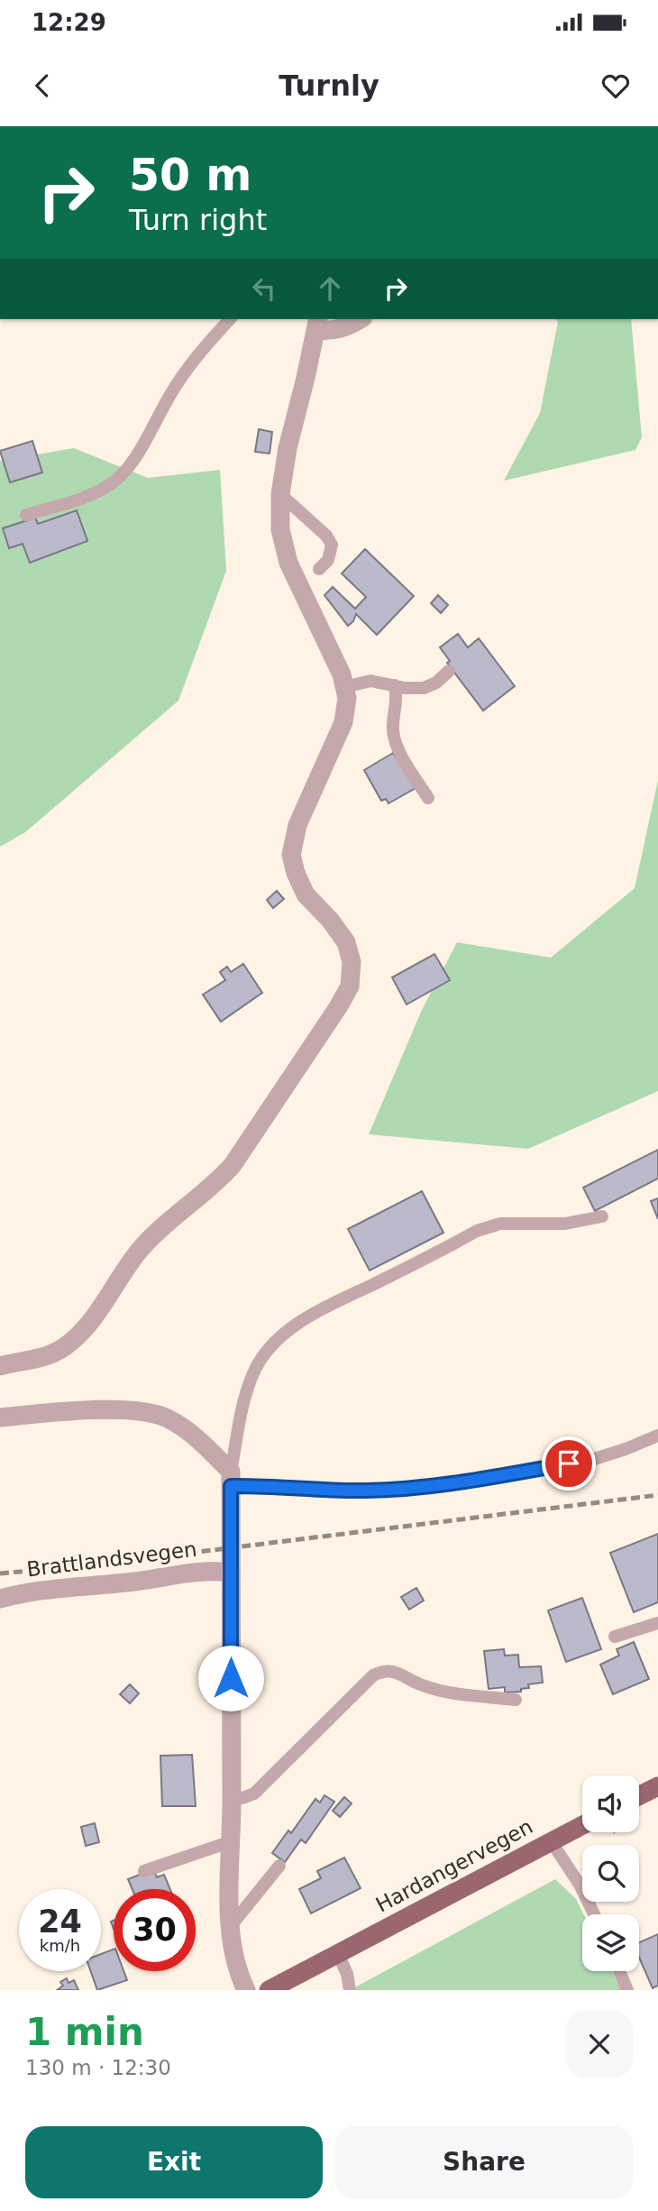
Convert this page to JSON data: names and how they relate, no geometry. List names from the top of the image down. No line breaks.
{"streets":{"main road":["Hardangervegen"],"street":["Brattlandsvegen"]},"page":{"status":"12:29","header":"Turnly","turn":["50 m","Turn right"],"speed":"24 km/h","limit":"30","heading":["1 min","130 m · 12:30"],"buttons":["Exit","Share"]}}
